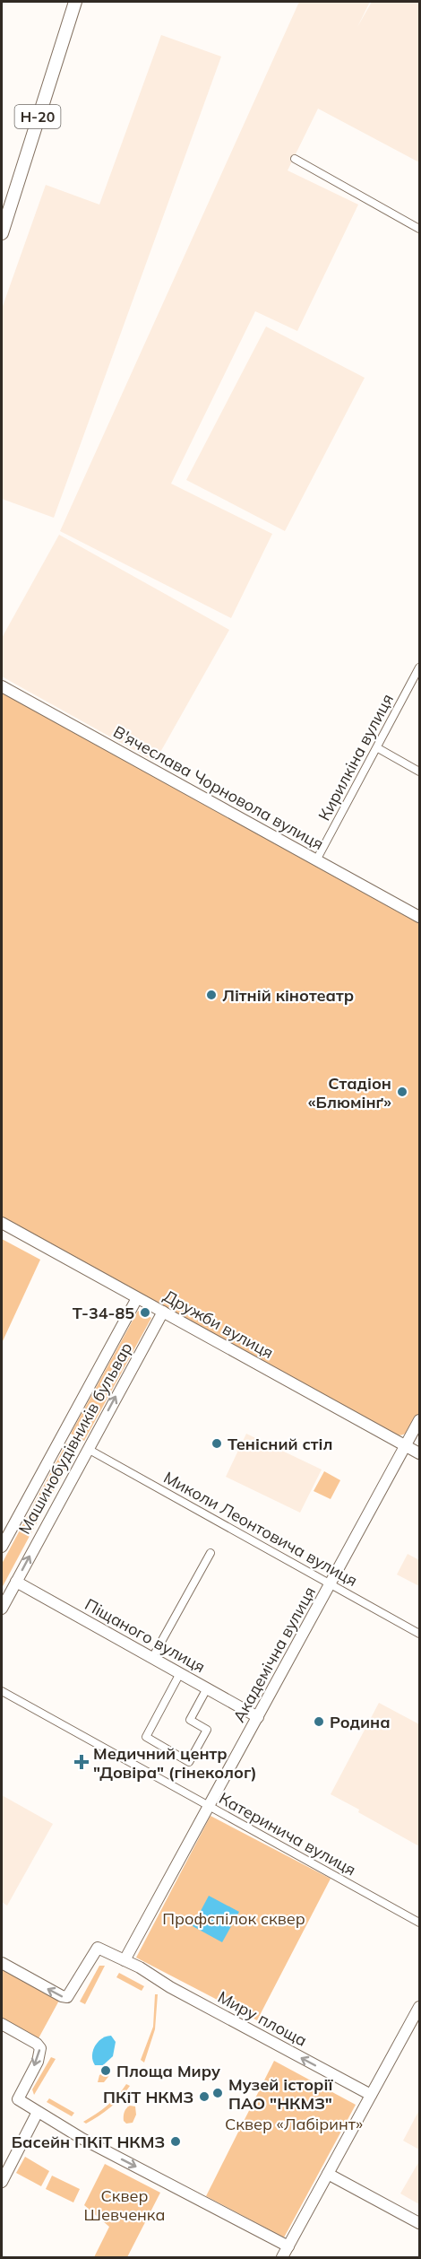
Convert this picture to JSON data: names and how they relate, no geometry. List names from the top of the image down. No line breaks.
{"streets":{"main road":["Н-20"],"street":["Кирилкіна вулиця","В'ячеслава Чорновола вулиця","Дружби вулиця","Машинобудівників бульвар","Миколи Леонтовича вулиця","Піщаного вулиця","Академічна вулиця","Катеринича вулиця","Миру площа"]},"crossings":[["Кирилкіна вулиця","В'ячеслава Чорновола вулиця"],["Дружби вулиця","Машинобудівників бульвар"],["Дружби вулиця","Академічна вулиця"],["Машинобудівників бульвар","Миколи Леонтовича вулиця"],["Машинобудівників бульвар","Піщаного вулиця"],["Миколи Леонтовича вулиця","Академічна вулиця"],["Піщаного вулиця","Академічна вулиця"],["Академічна вулиця","Катеринича вулиця"],["Академічна вулиця","Миру площа"]],"one_way":["Миру площа"],"parks":["Профспілок сквер","Сквер «Лабіринт»","Сквер Шевченка"],"places":{"other":["Літній кінотеатр","Стадіон «Блюмінґ»","Т-34-85","Тенісний стіл","Родина","Площа Миру","Музей історії ПАО \"НКМЗ\"","ПКіТ НКМЗ","Басейн ПКіТ НКМЗ"],"health":["Медичний центр \"Довіра\" (гінеколог)"]}}
